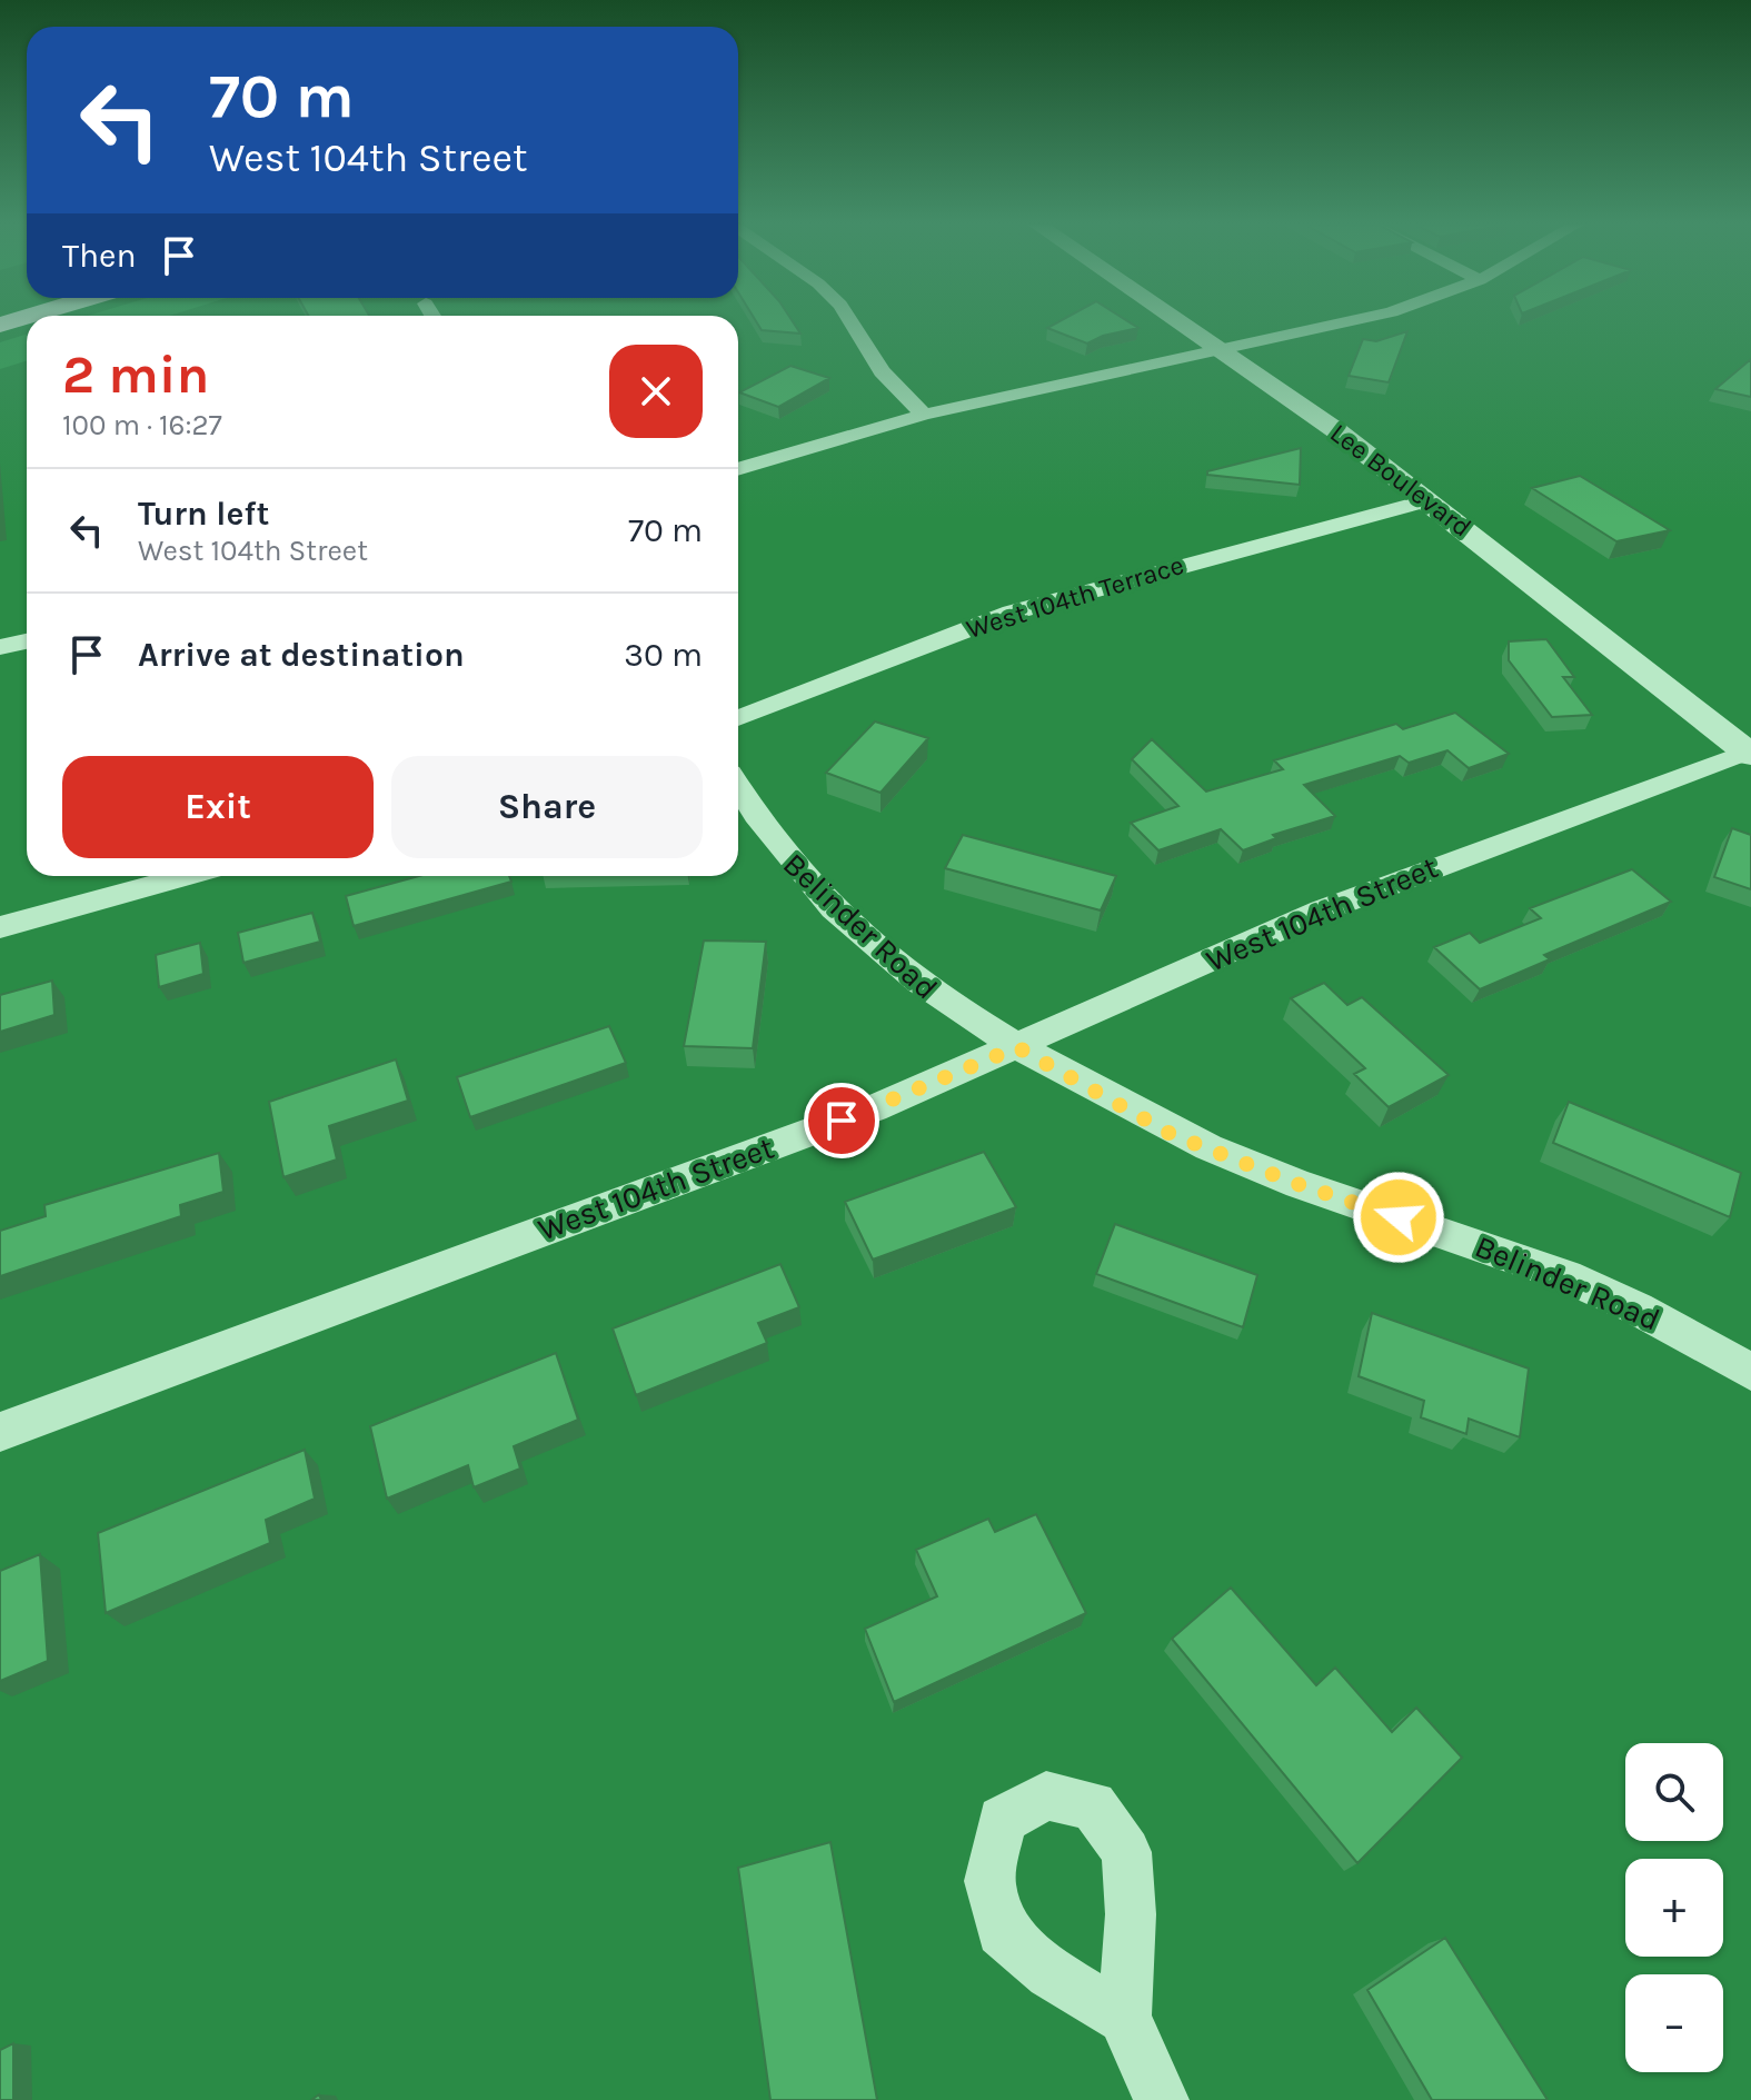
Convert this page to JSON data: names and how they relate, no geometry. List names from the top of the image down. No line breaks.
{"streets":{"street":["Lee Boulevard","West 104th Terrace","West 104th Street","Belinder Road"]},"crossings":[["Lee Boulevard","West 104th Terrace"],["Lee Boulevard","West 104th Street"],["West 104th Street","Belinder Road"]],"page":{"turn":["70 m","West 104th Street"],"then":"Then","heading":["2 min","100 m · 16:27"],"list":[{"name":"Turn left","note":"West 104th Street","value":"70 m"},{"name":"Arrive at destination","value":"30 m"}],"buttons":["Exit","Share"],"map_buttons":["+","−"]}}
